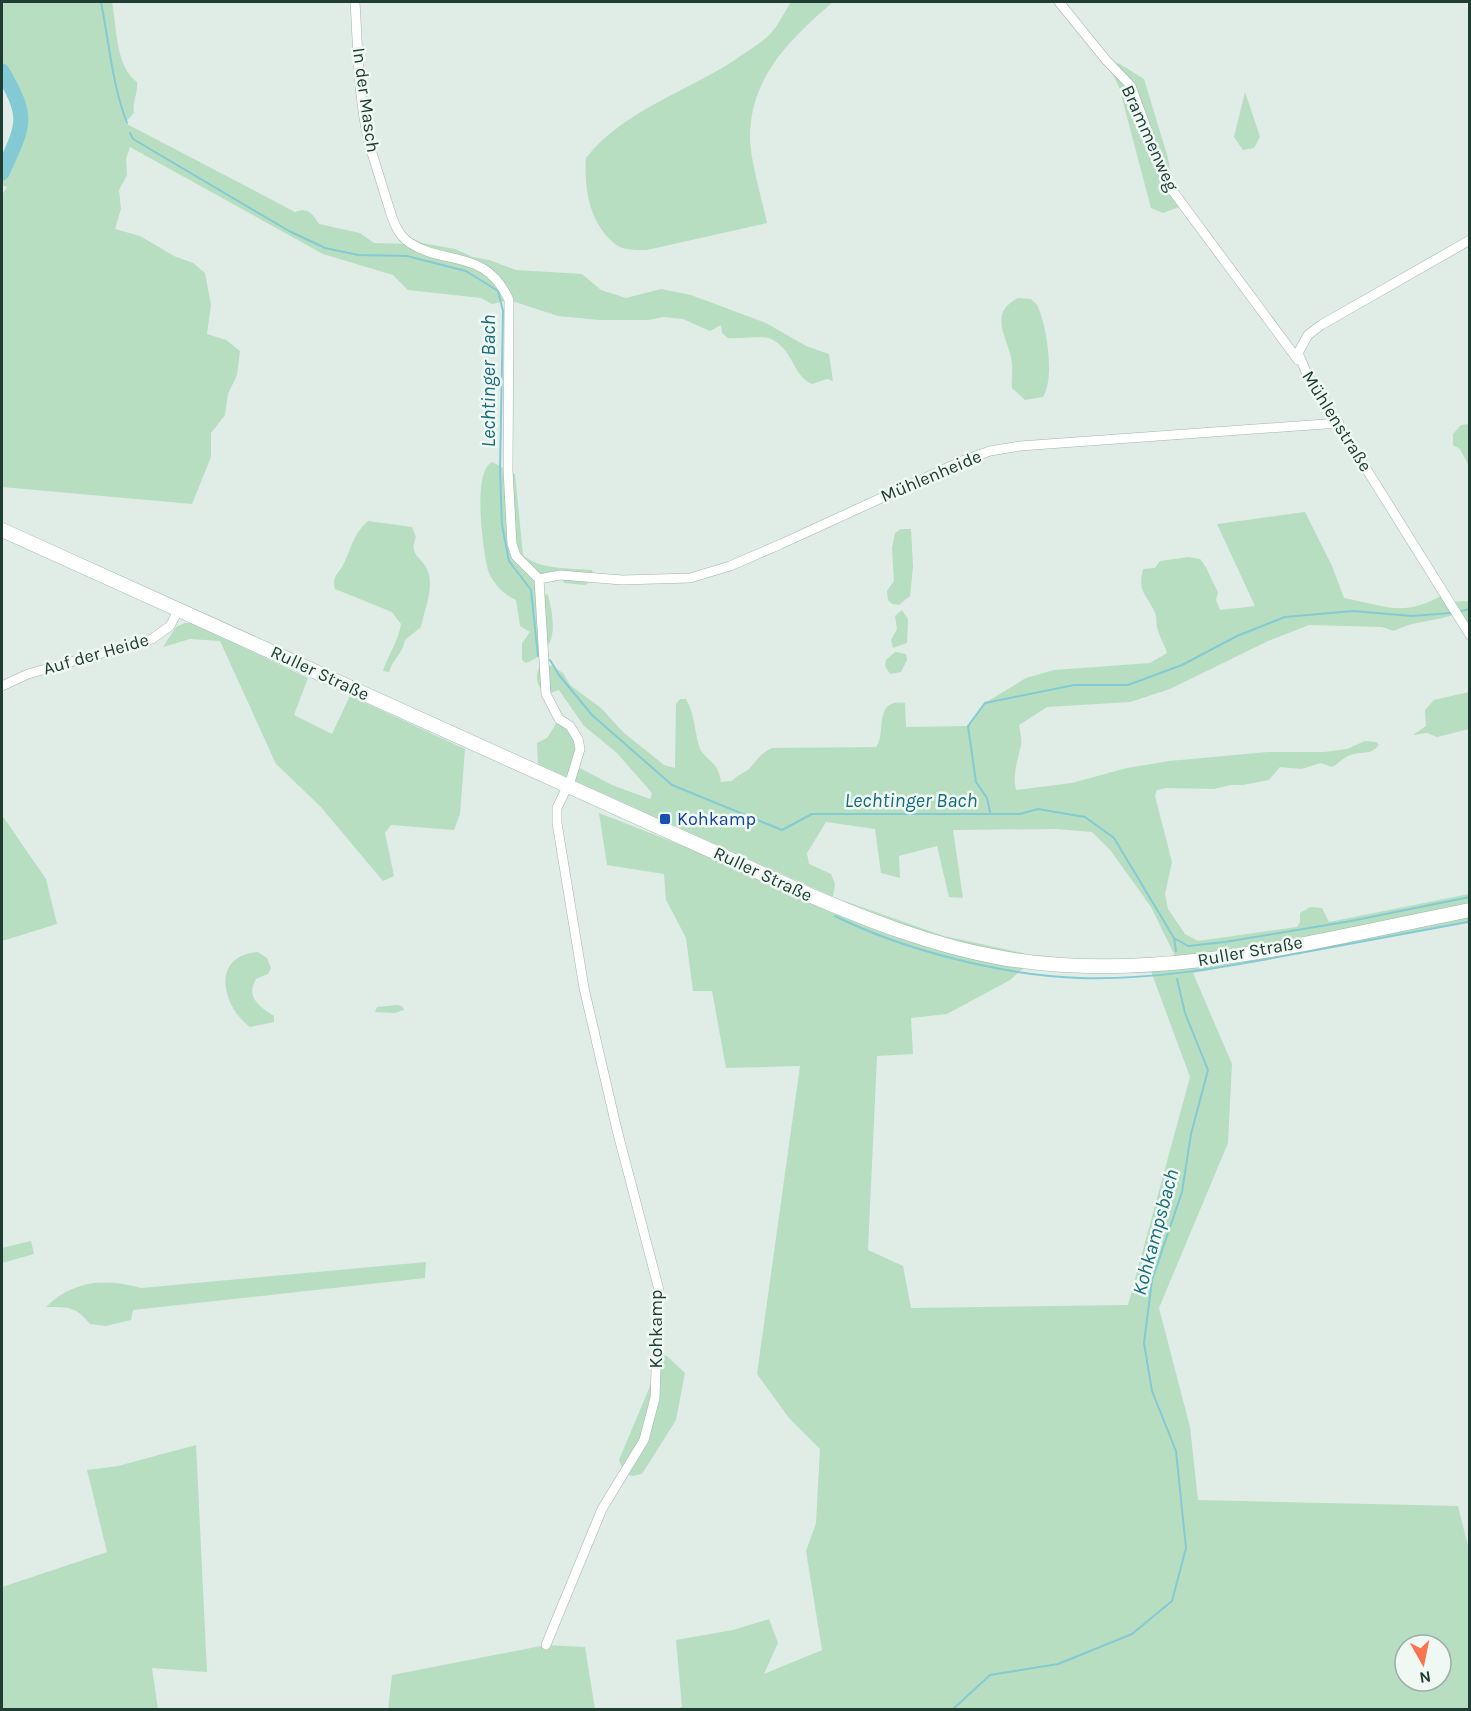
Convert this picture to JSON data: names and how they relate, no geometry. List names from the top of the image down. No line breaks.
{"streets":{"main road":["Ruller Straße"],"street":["In der Masch","Brammenweg","Mühlenstraße","Mühlenheide","Auf der Heide","Kohkamp"]},"crossings":[["In der Masch","Mühlenheide"],["Brammenweg","Mühlenstraße"],["Mühlenstraße","Mühlenheide"],["Auf der Heide","Ruller Straße"],["Ruller Straße","Kohkamp"]],"water":["Lechtinger Bach","Kohkampsbach"],"places":{"transit":["Kohkamp"]},"north":"bottom"}
